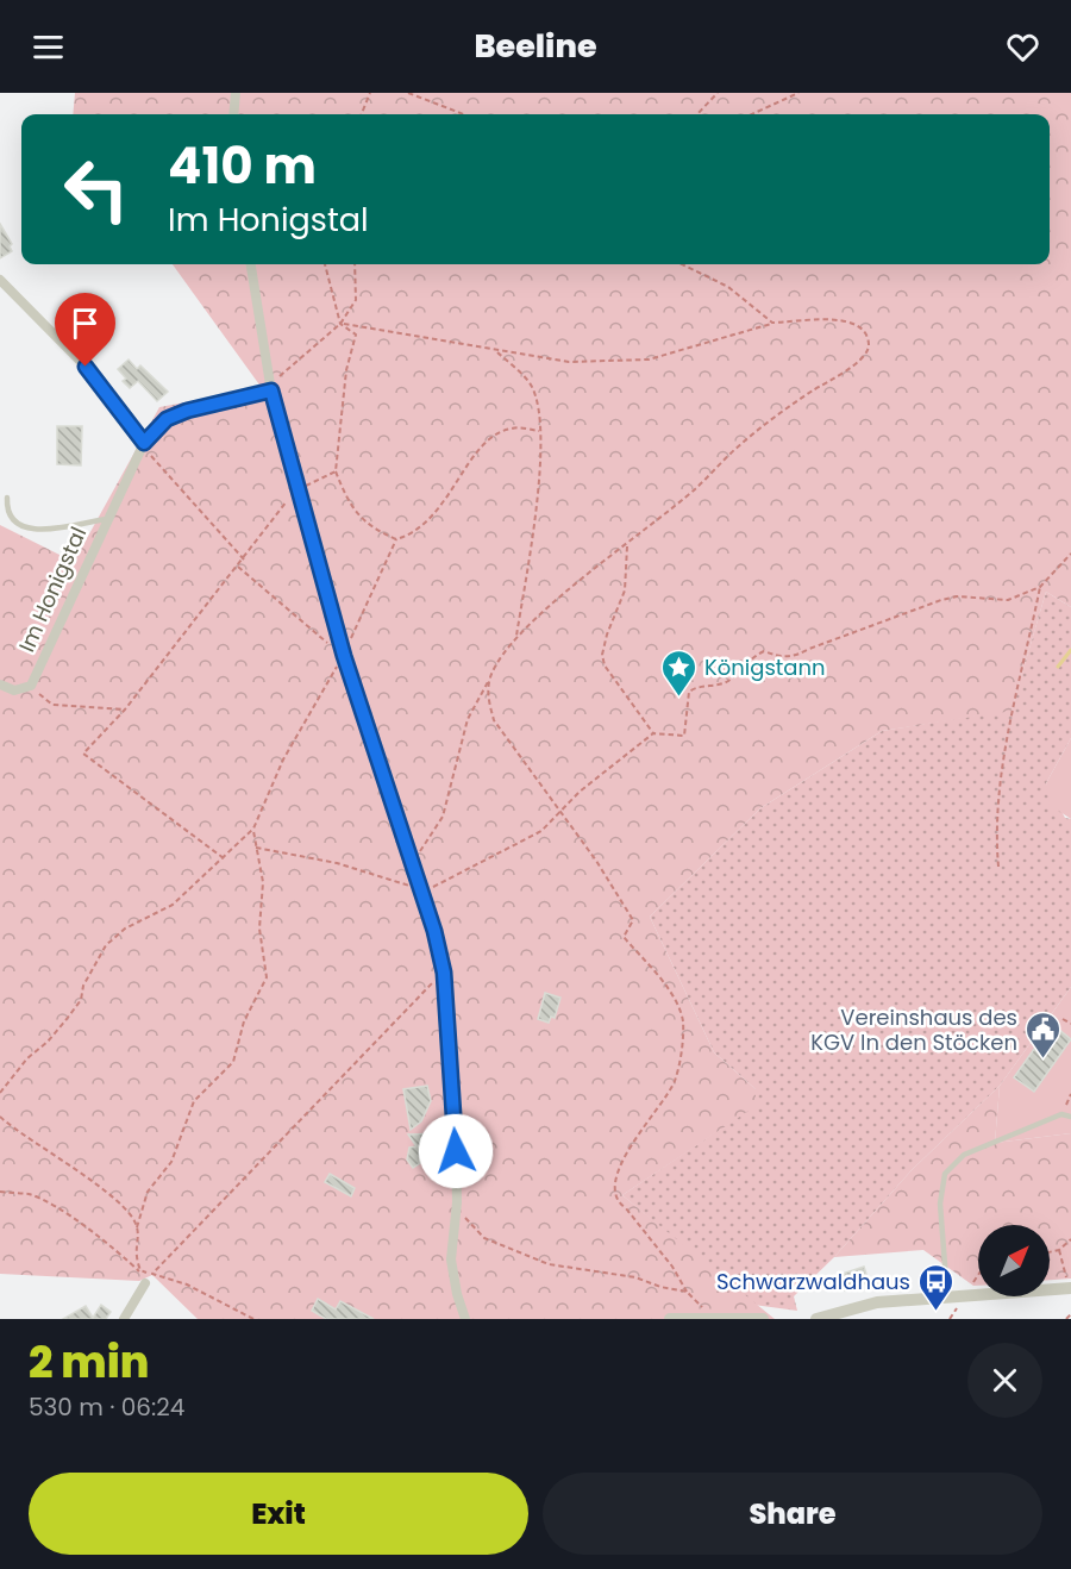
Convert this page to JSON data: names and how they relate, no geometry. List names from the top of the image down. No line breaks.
{"streets":{"street":["Im Honigstal"]},"places":{"place":["Königstann"],"public building":["Vereinshaus des KGV In den Stöcken"],"bus stop":["Schwarzwaldhaus"]},"north":"top right","page":{"header":"Beeline","turn":["410 m","Im Honigstal"],"heading":["2 min","530 m · 06:24"],"buttons":["Exit","Share"]}}
